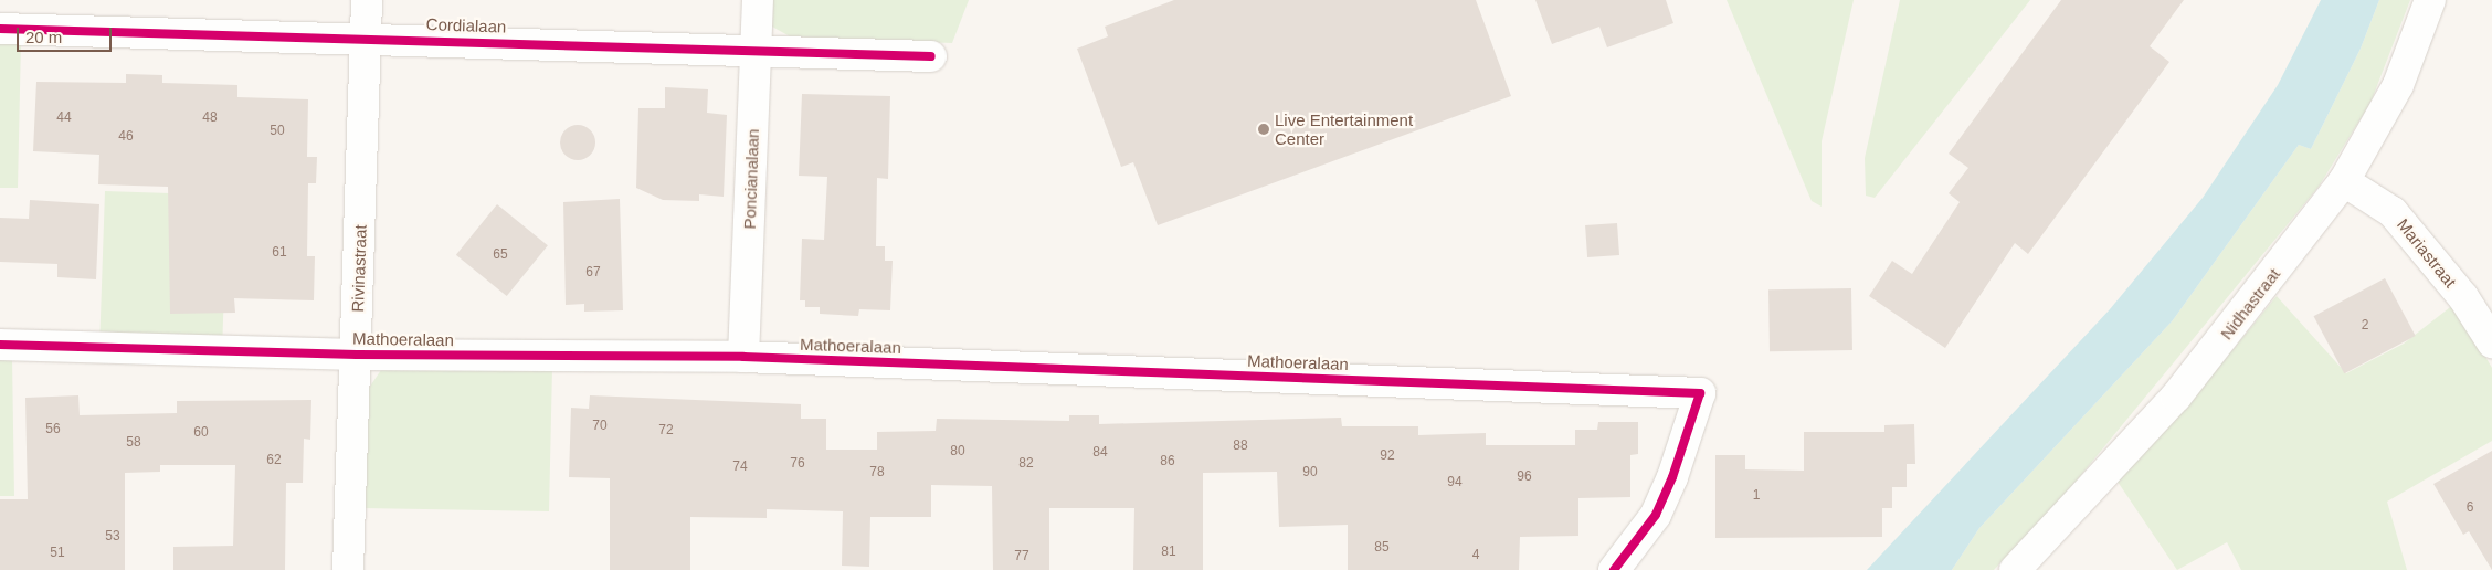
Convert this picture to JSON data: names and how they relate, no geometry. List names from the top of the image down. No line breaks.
{"streets":{"street":["Cordialaan","Poncianalaan","Mariastraat","Rivinastraat","Nidhastraat","Mathoeralaan"]},"crossings":[["Cordialaan","Poncianalaan"],["Cordialaan","Rivinastraat"],["Poncianalaan","Mathoeralaan"],["Mariastraat","Nidhastraat"],["Rivinastraat","Mathoeralaan"]],"places":["Live Entertainment Center"],"house_numbers":["44","48","50","46","61","65","67","2","70","56","72","60","58","88","80","84","92","62","86","76","82","74","78","90","96","94","1","6","53","85","81","51","4","77"],"scale_bar":"20 m"}
